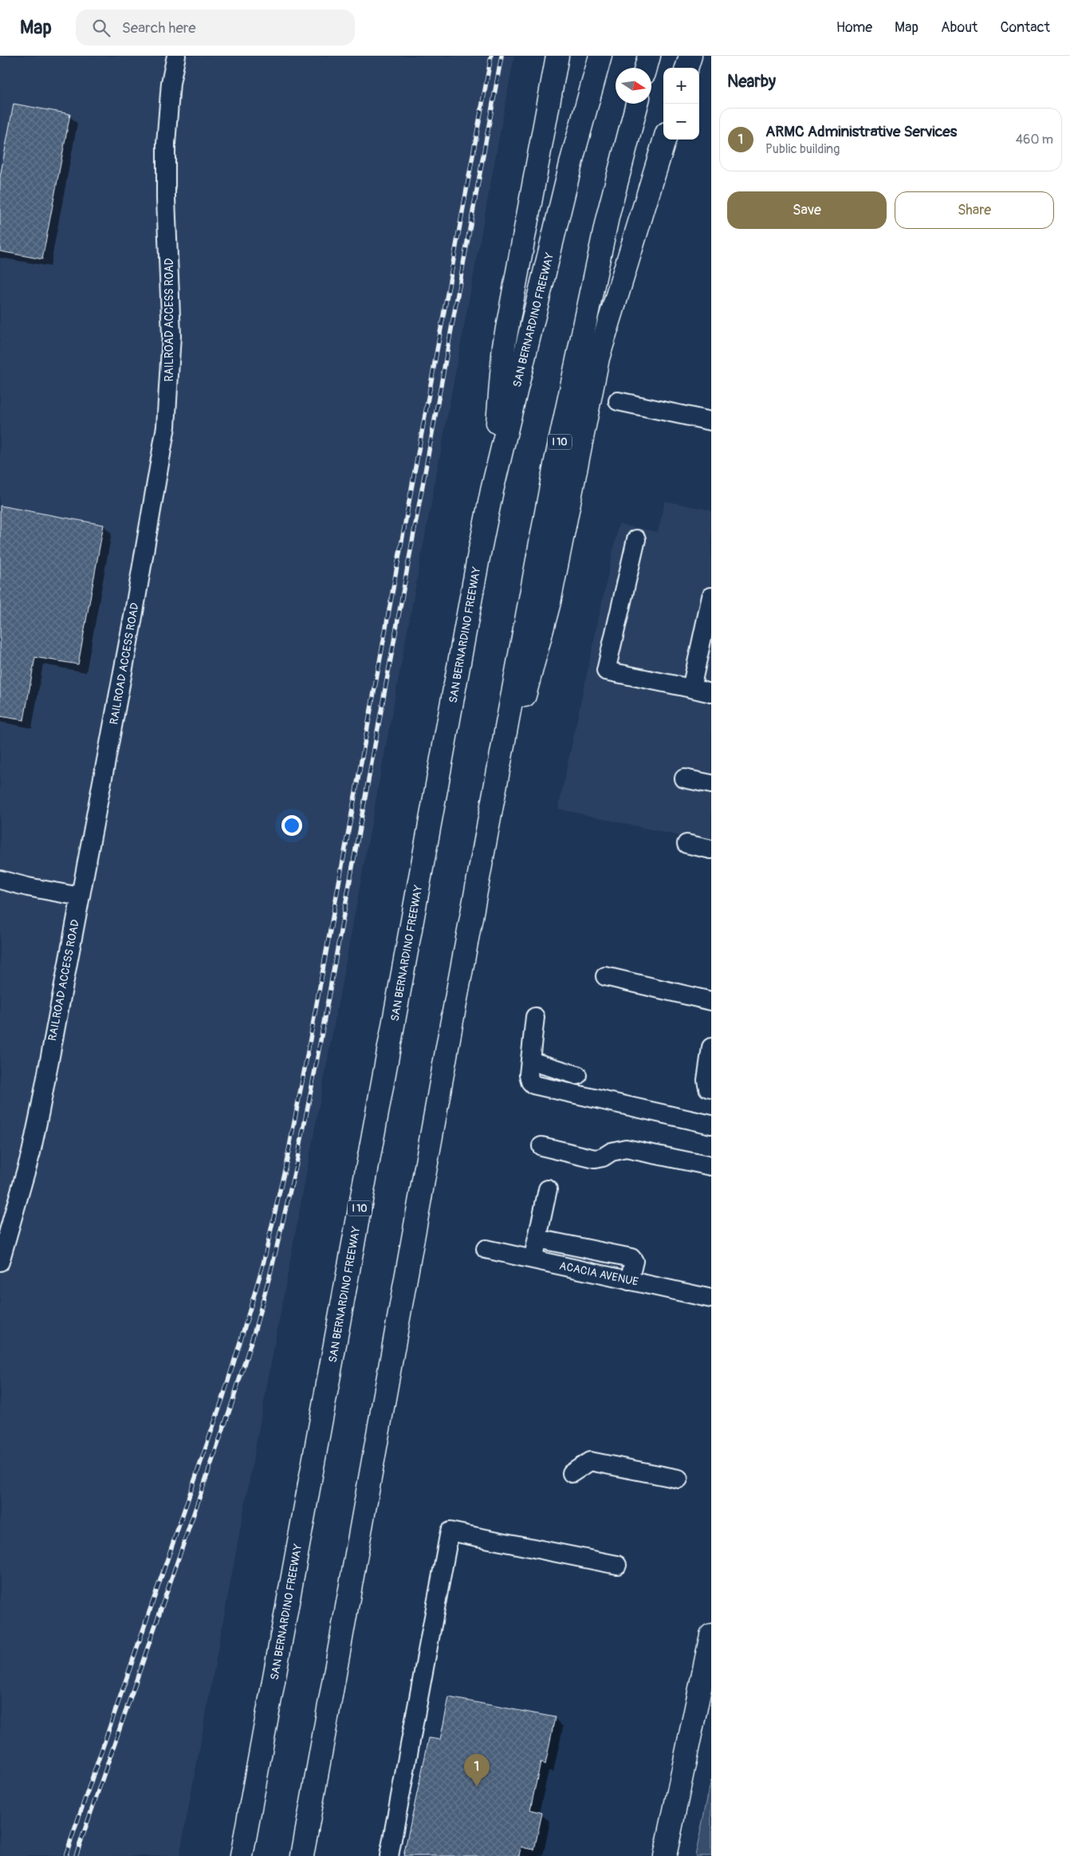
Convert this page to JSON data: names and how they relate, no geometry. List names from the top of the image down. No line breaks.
{"streets":{"main road":["SAN BERNARDINO FREEWAY","I 10"],"street":["RAILROAD ACCESS ROAD","ACACIA AVENUE"]},"north":"right","page":{"header":"Map","search":"Search here","nav":["Home","Map","About","Contact"],"heading":"Nearby","map_buttons":["+","−"],"list":[{"mark":"1","name":"ARMC Administrative Services","note":"Public building","value":"460 m"}],"buttons":["Save","Share"],"pins":"1"}}
